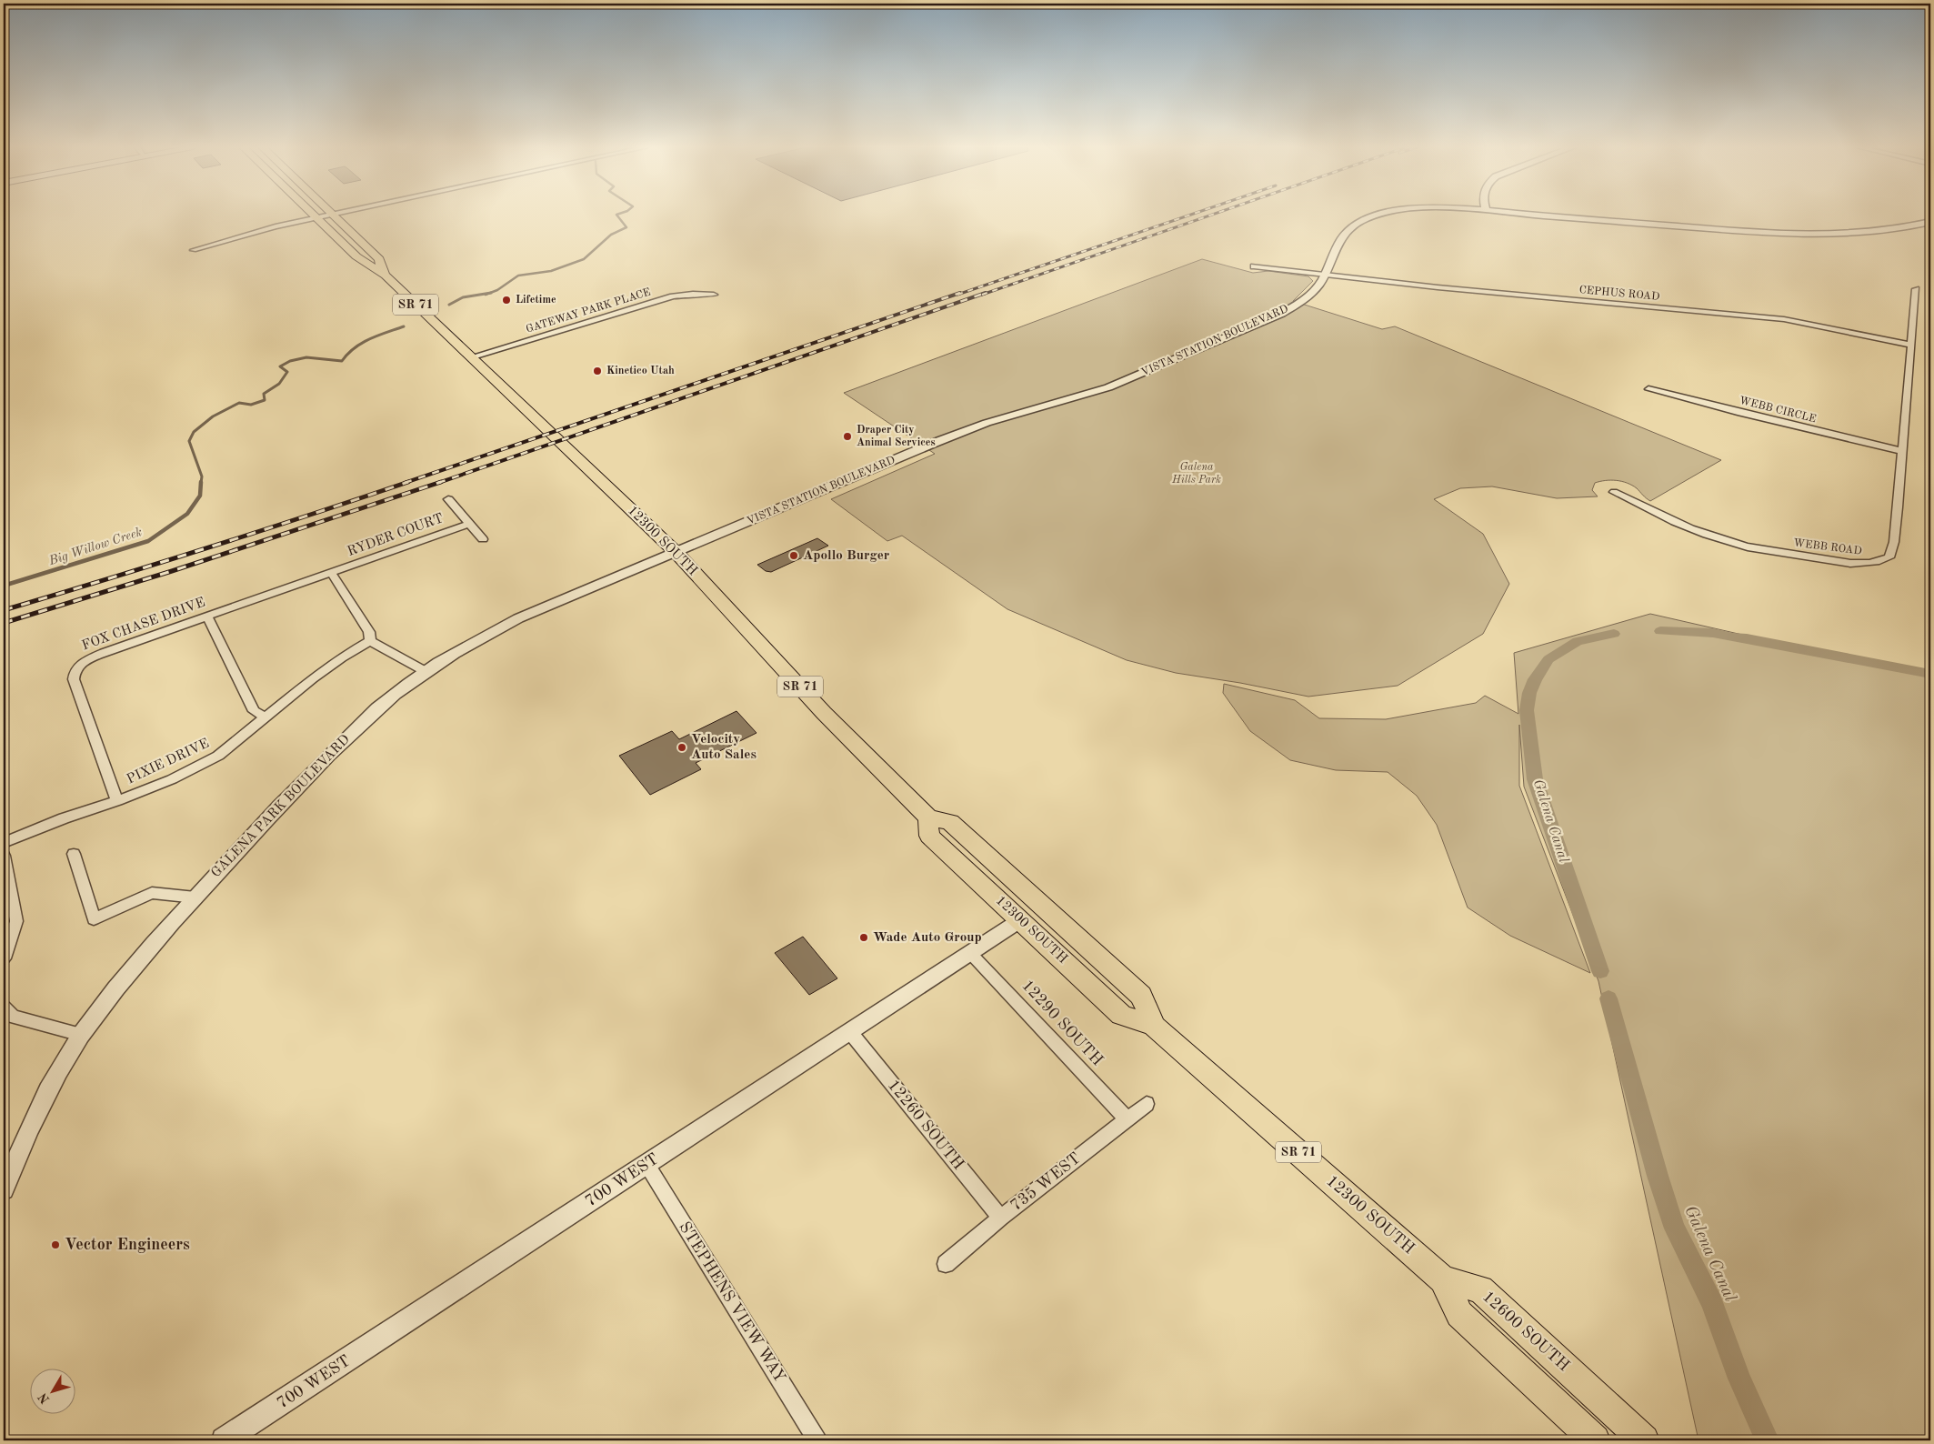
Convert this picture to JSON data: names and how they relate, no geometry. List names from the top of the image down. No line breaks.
{"streets":{"main road":["SR 71","12300 SOUTH","12600 SOUTH"],"street":["CEPHUS ROAD","GATEWAY PARK PLACE","VISTA STATION BOULEVARD","WEBB CIRCLE","RYDER COURT","WEBB ROAD","FOX CHASE DRIVE","PIXIE DRIVE","GALENA PARK BOULEVARD","12290 SOUTH","12260 SOUTH","700 WEST","735 WEST","STEPHENS VIEW WAY"]},"crossings":[["CEPHUS ROAD","VISTA STATION BOULEVARD"],["CEPHUS ROAD","WEBB ROAD"],["SR 71","12300 SOUTH"],["SR 71","12600 SOUTH"],["GATEWAY PARK PLACE","12300 SOUTH"],["VISTA STATION BOULEVARD","12300 SOUTH"],["VISTA STATION BOULEVARD","GALENA PARK BOULEVARD"],["WEBB CIRCLE","WEBB ROAD"],["RYDER COURT","FOX CHASE DRIVE"],["12300 SOUTH","GALENA PARK BOULEVARD"],["12300 SOUTH","700 WEST"],["12300 SOUTH","12600 SOUTH"],["FOX CHASE DRIVE","PIXIE DRIVE"],["12290 SOUTH","700 WEST"],["12290 SOUTH","735 WEST"],["12260 SOUTH","700 WEST"],["12260 SOUTH","735 WEST"],["700 WEST","STEPHENS VIEW WAY"]],"water":["Big Willow Creek","Galena Canal"],"parks":["Galena Hills Park"],"places":["Lifetime","Kinetico Utah","Draper City Animal Services","Apollo Burger","Velocity Auto Sales","Wade Auto Group","Vector Engineers"],"north":"bottom left"}
